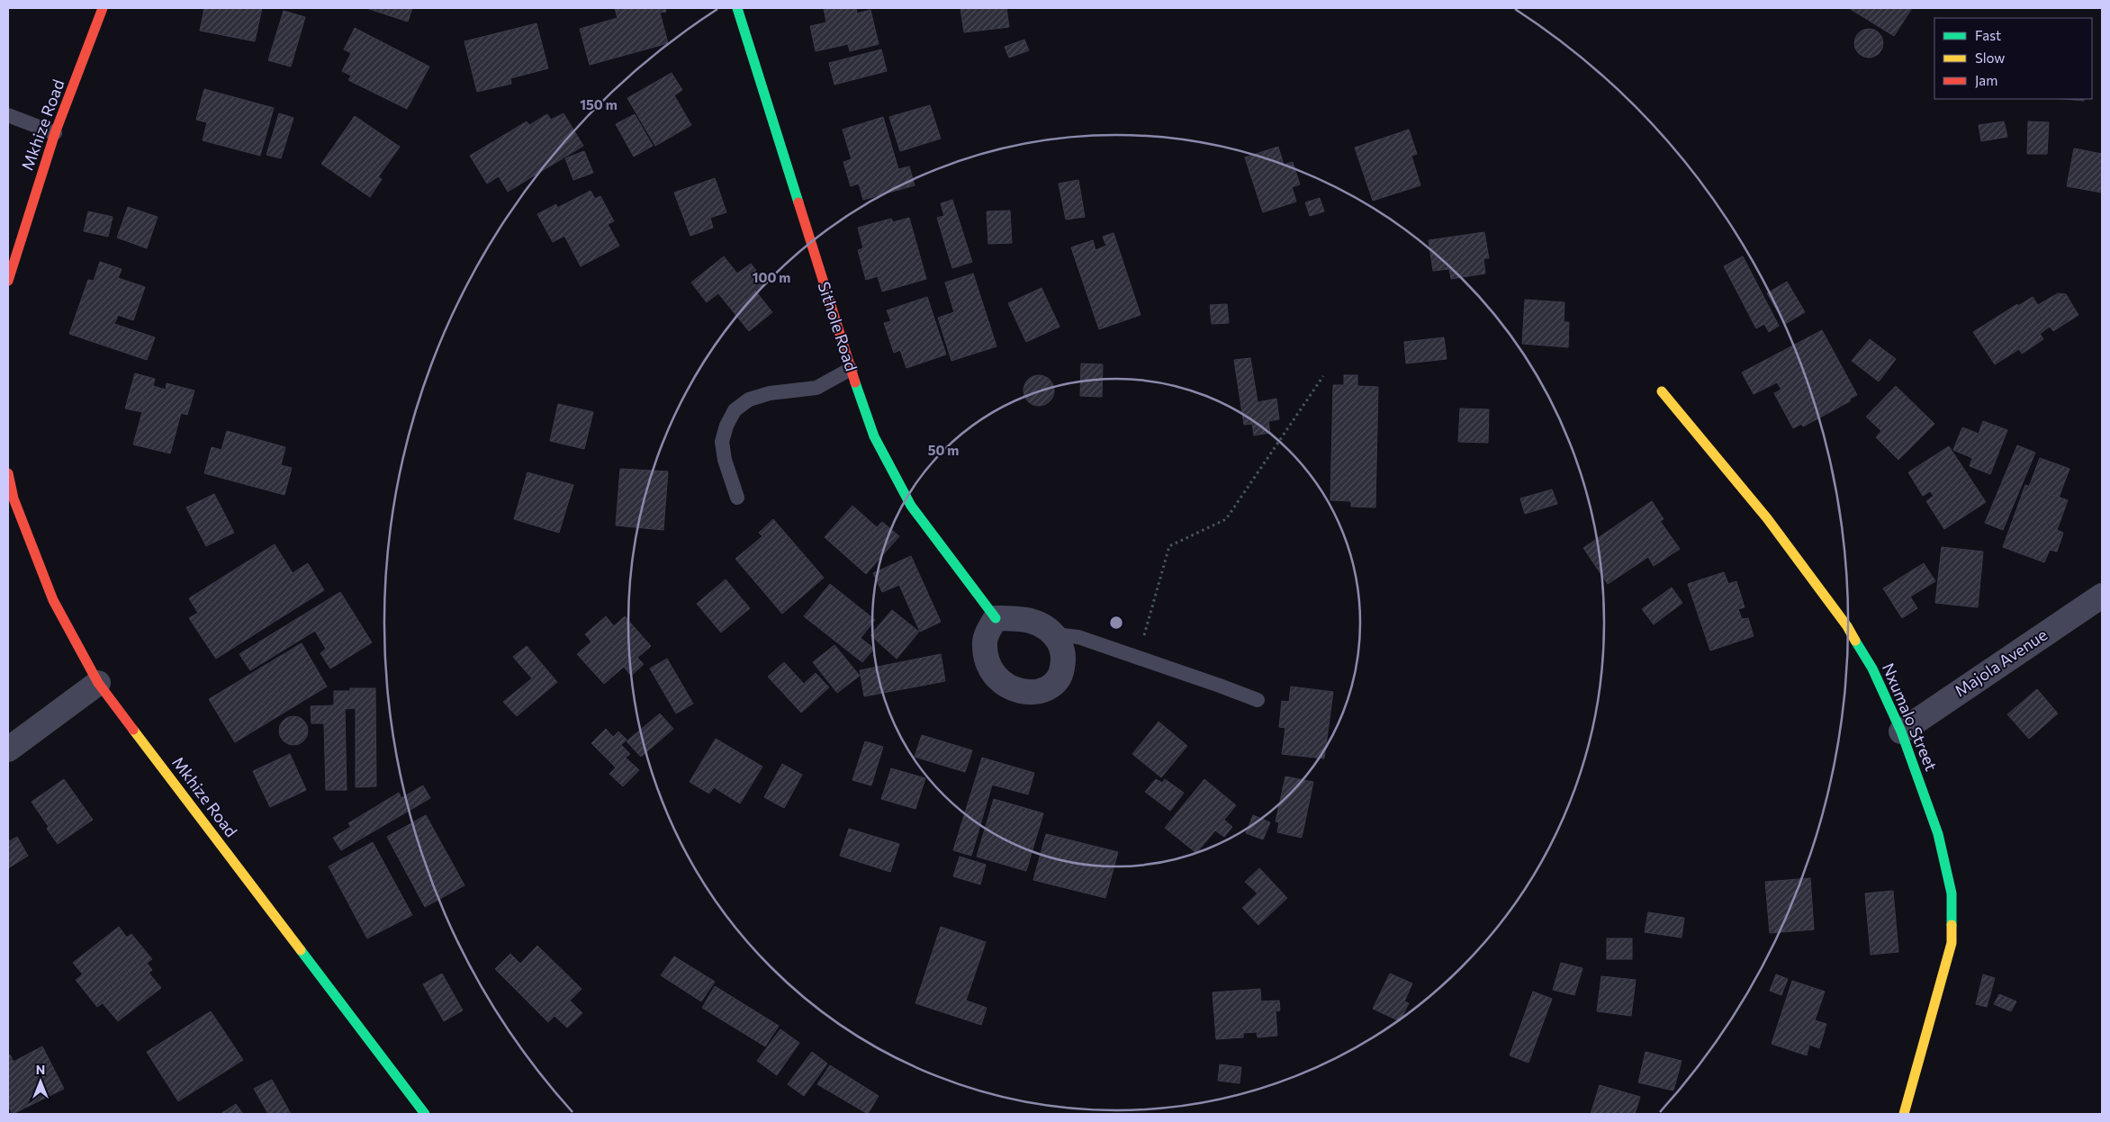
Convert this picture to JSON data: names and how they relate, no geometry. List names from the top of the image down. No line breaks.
{"streets":{"street":["Mkhize Road","Sithole Road","Majola Avenue","Nxumalo Street"]},"crossings":[["Majola Avenue","Nxumalo Street"]],"legend":["Fast","Slow","Jam"],"north":"top","rings":["150 m","100 m","50 m"]}
